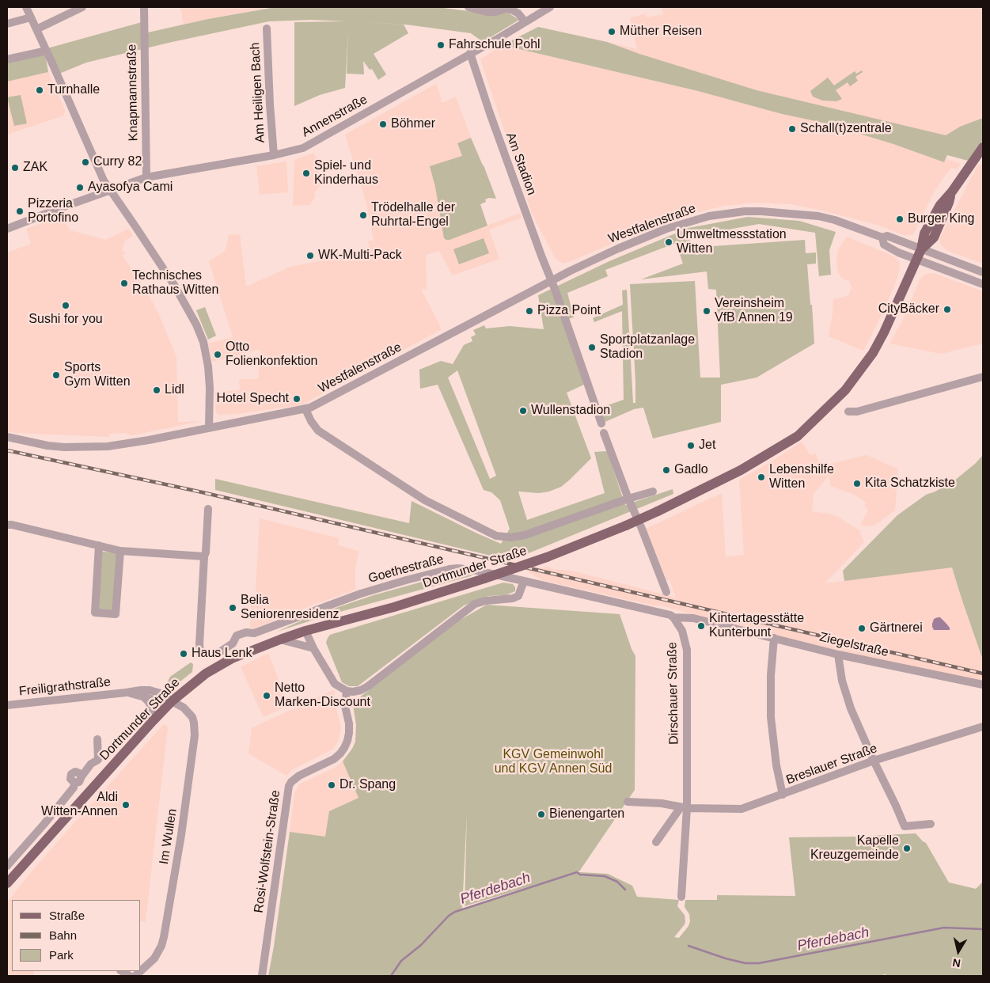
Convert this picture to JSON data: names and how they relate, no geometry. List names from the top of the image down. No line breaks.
{"streets":{"main road":["Dortmunder Straße"],"street":["Knapmannstraße","Am Heiligen Bach","Annenstraße","Am Stadion","Westfalenstraße","Goethestraße","Ziegelstraße","Freiligrathstraße","Dirschauer Straße","Breslauer Straße","Im Wullen","Rosi-Wolfstein-Straße"]},"crossings":[["Knapmannstraße","Annenstraße"],["Am Heiligen Bach","Annenstraße"],["Annenstraße","Am Stadion"],["Am Stadion","Westfalenstraße"],["Westfalenstraße","Dortmunder Straße"],["Dortmunder Straße","Freiligrathstraße"],["Dortmunder Straße","Im Wullen"],["Ziegelstraße","Dirschauer Straße"],["Freiligrathstraße","Im Wullen"],["Dirschauer Straße","Breslauer Straße"]],"water":["Pferdebach"],"parks":["KGV Gemeinwohl und KGV Annen Süd"],"places":["Müther Reisen","Fahrschule Pohl","Turnhalle","Böhmer","Schall(t)zentrale","Curry 82","ZAK","Spiel- und Kinderhaus","Ayasofya Cami","Pizzeria Portofino","Trödelhalle der Ruhrtal-Engel","Burger King","Umweltmessstation Witten","WK-Multi-Pack","Technisches Rathaus Witten","Sushi for you","CityBäcker","Pizza Point","Vereinsheim VfB Annen 19","Sportplatzanlage Stadion","Otto Folienkonfektion","Sports Gym Witten","Lidl","Hotel Specht","Wullenstadion","Jet","Gadlo","Lebenshilfe Witten","Kita Schatzkiste","Belia Seniorenresidenz","Kintertagesstätte Kunterbunt","Gärtnerei","Haus Lenk","Netto Marken-Discount","Dr. Spang","Aldi Witten-Annen","Bienengarten","Kapelle Kreuzgemeinde"],"legend":["Straße","Bahn","Park"],"north":"bottom"}
